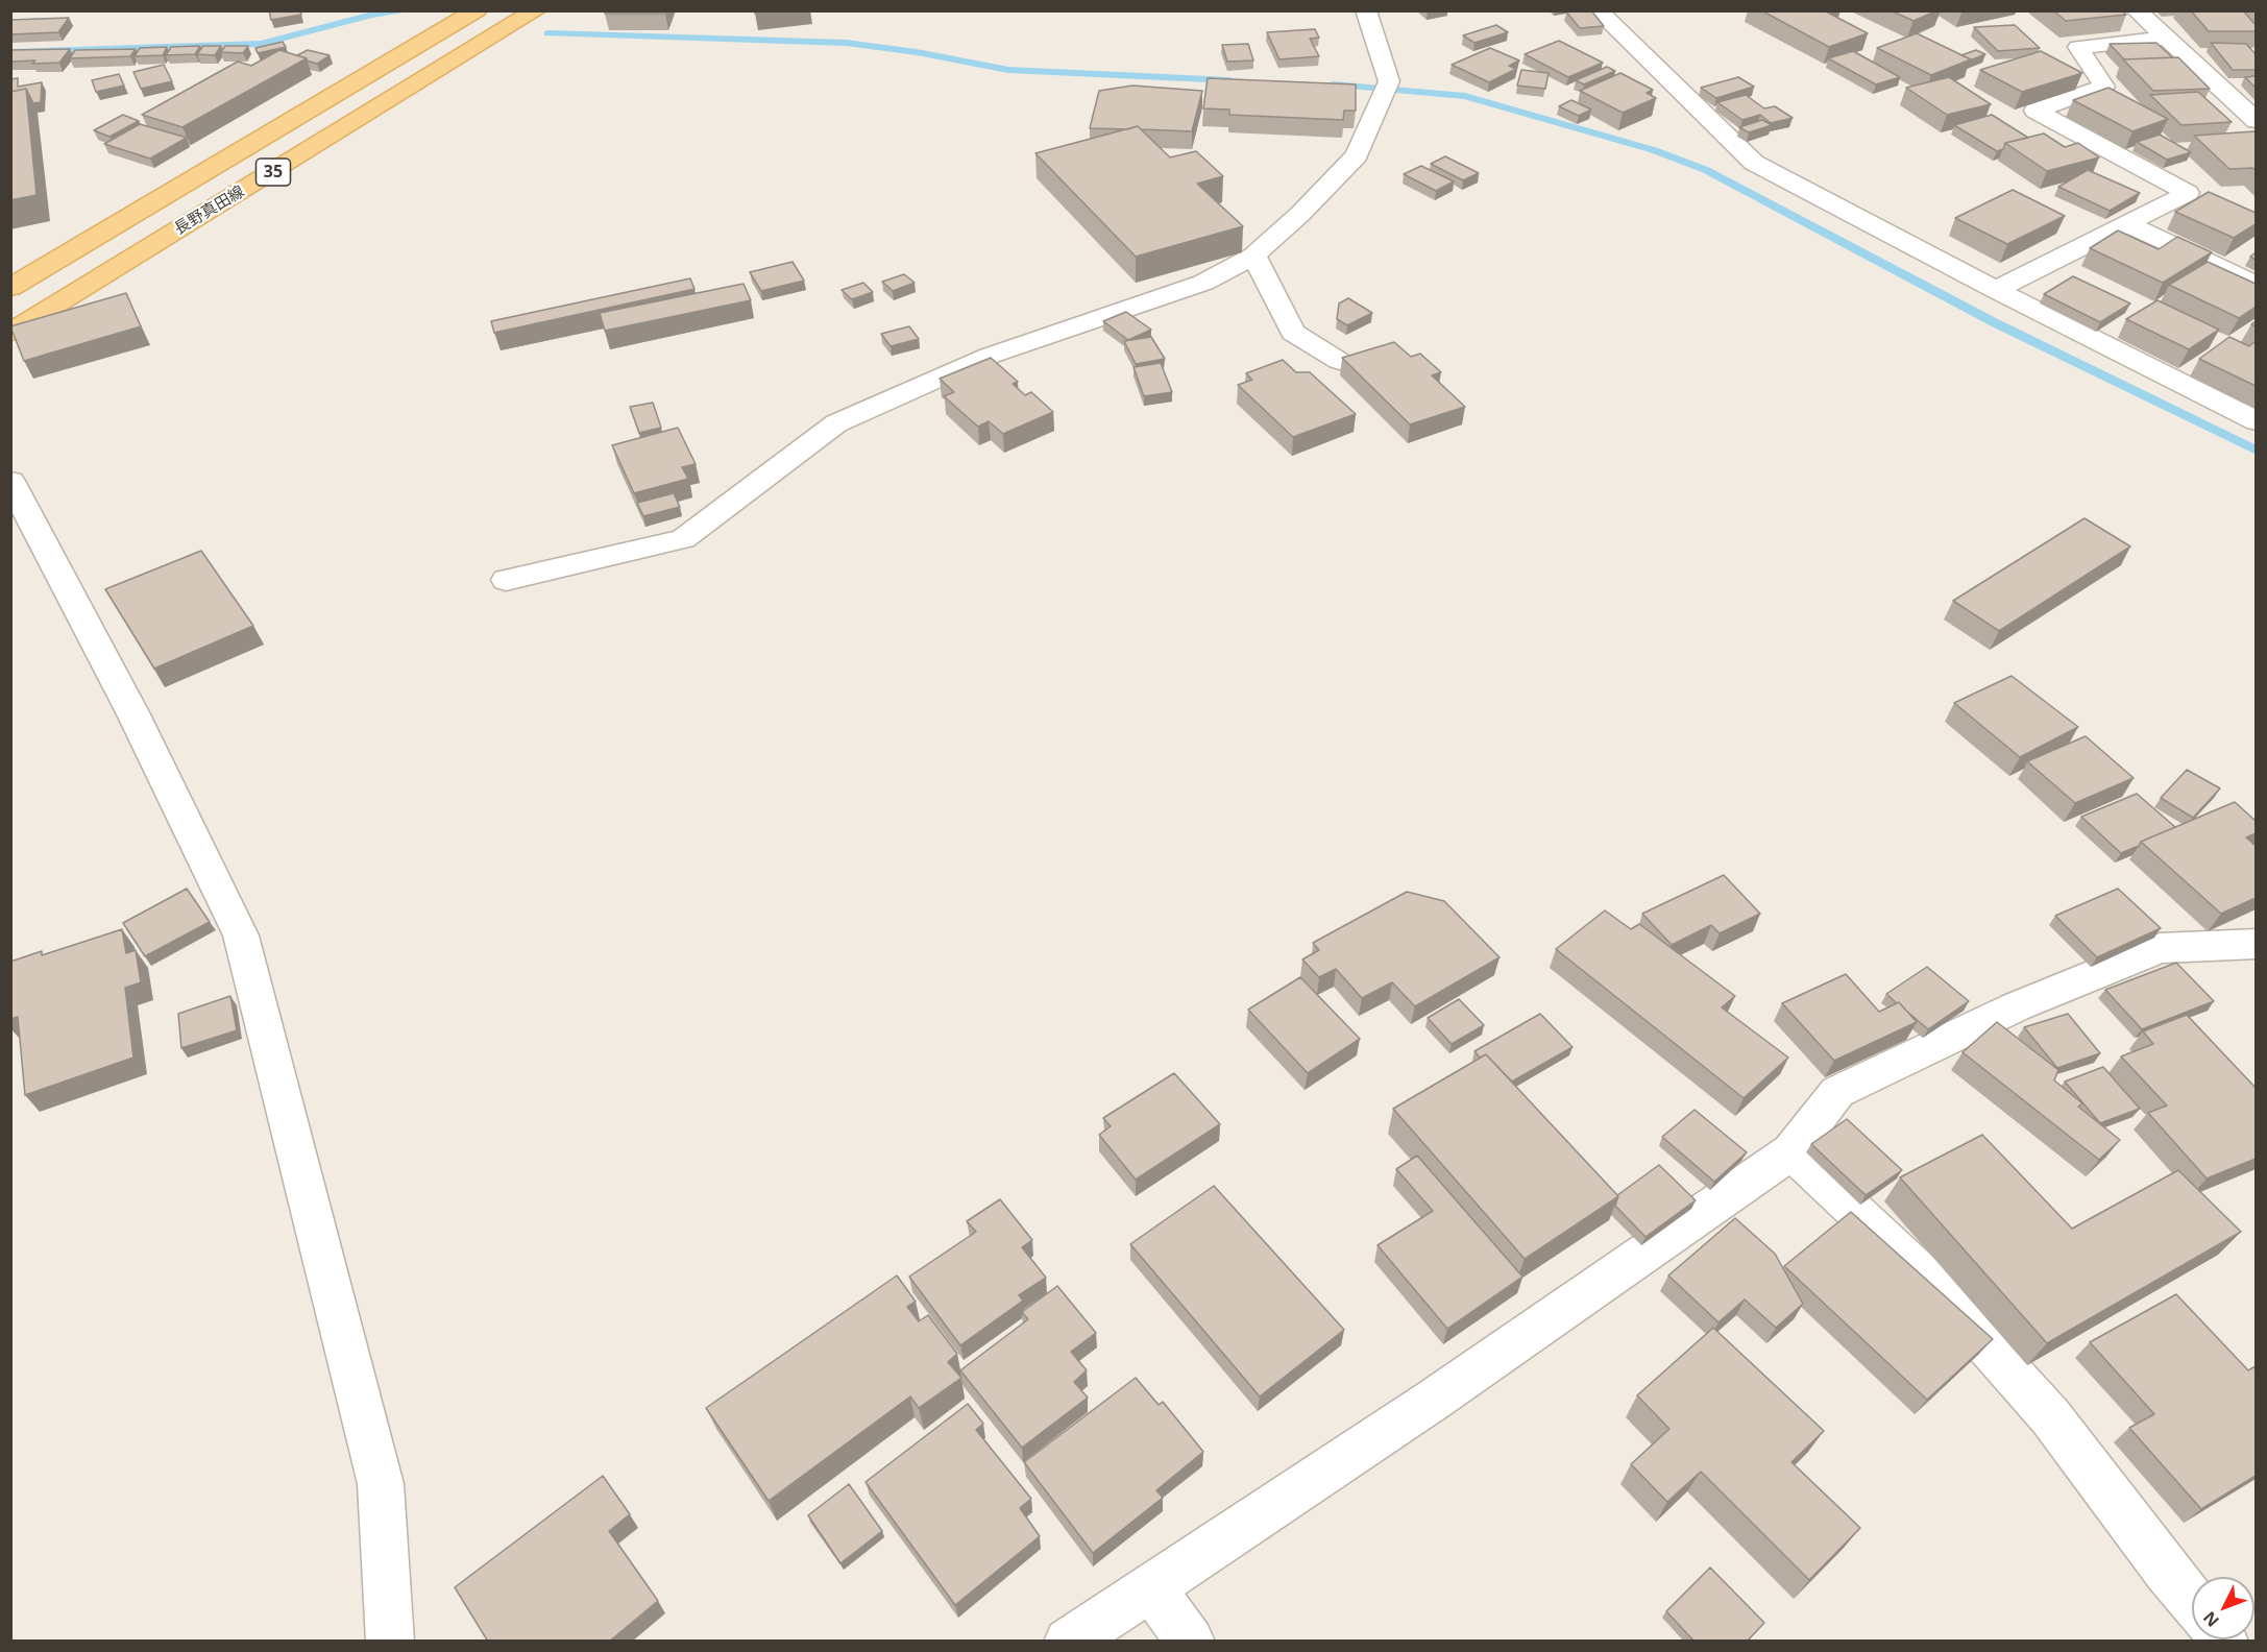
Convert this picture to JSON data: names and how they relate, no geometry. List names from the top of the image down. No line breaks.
{"streets":{"main road":["35","長野真田線"]},"north":"bottom left"}
